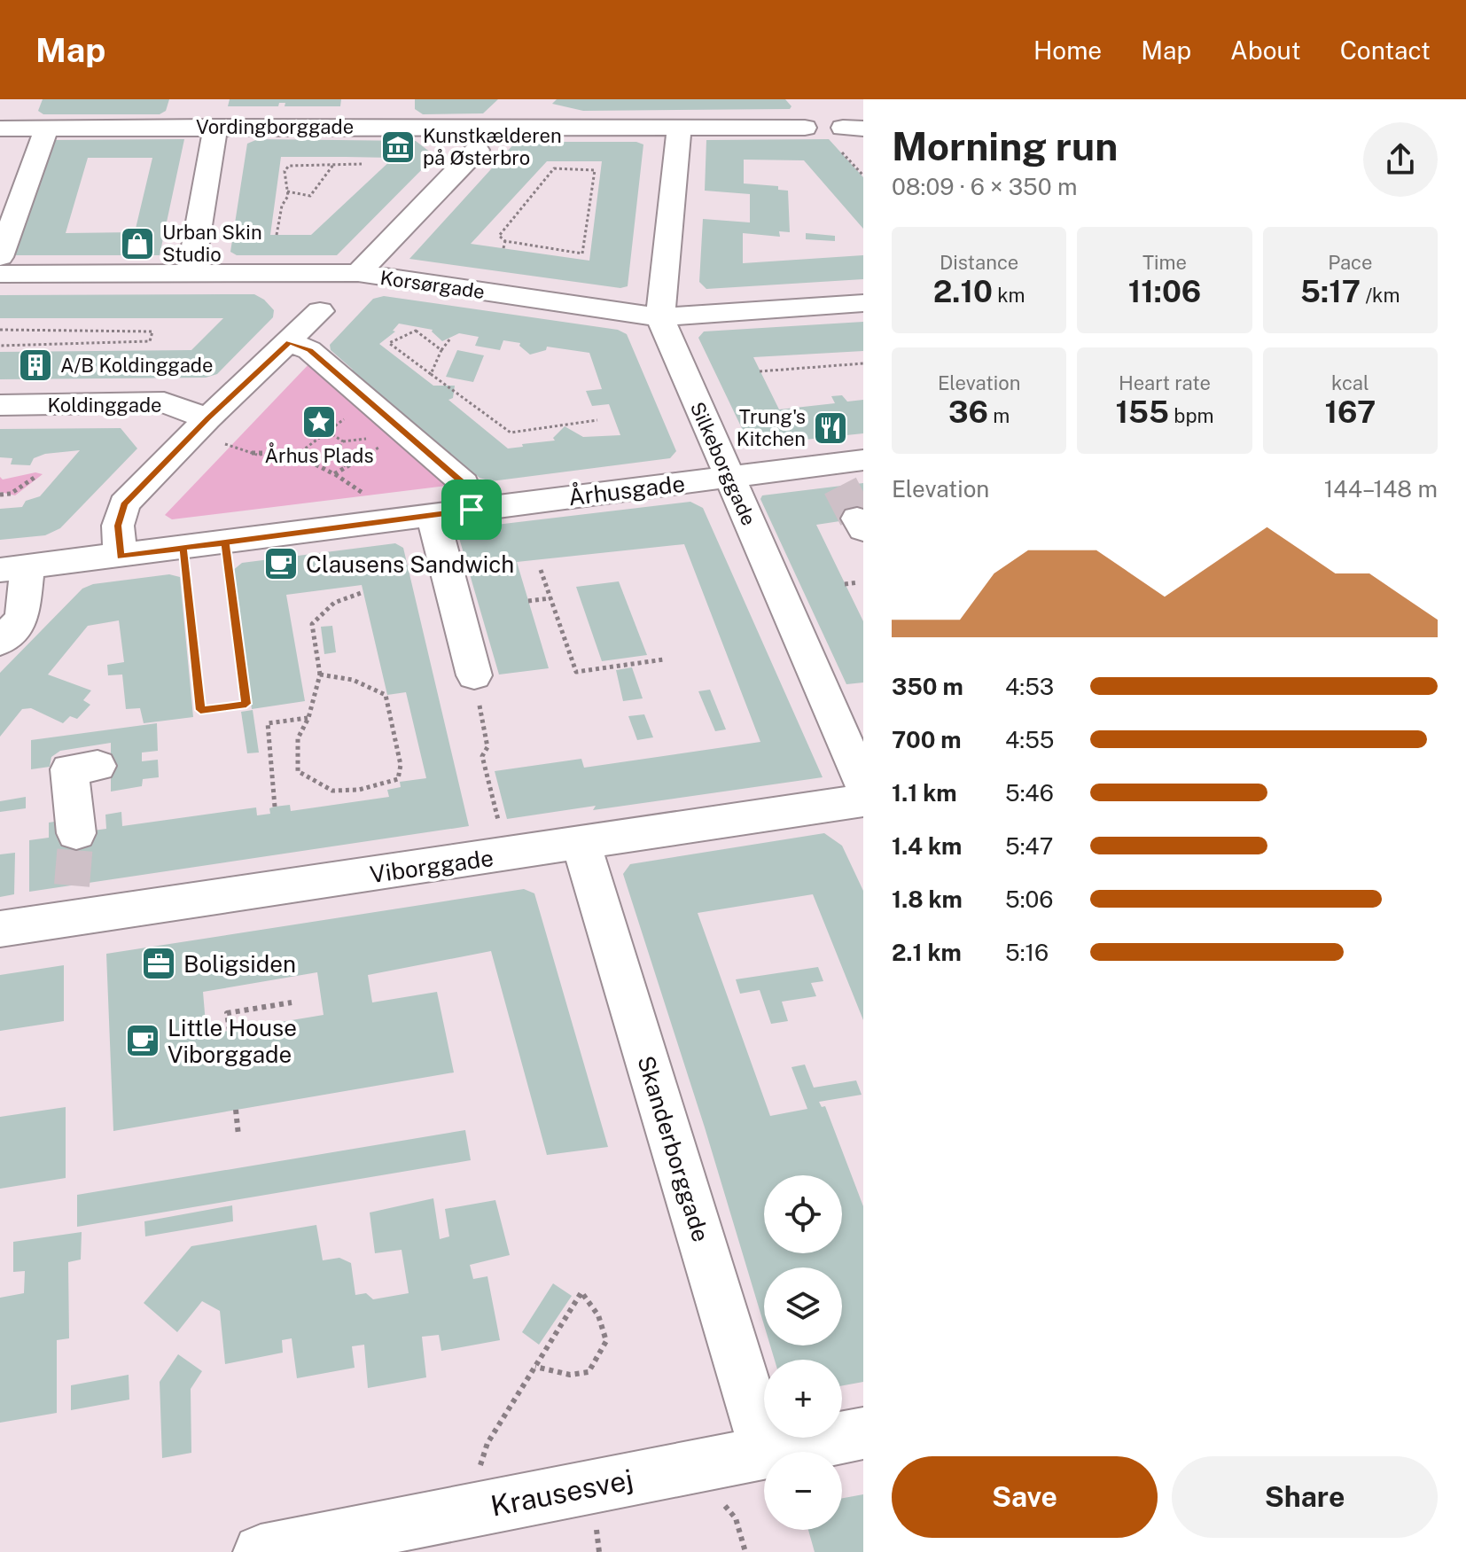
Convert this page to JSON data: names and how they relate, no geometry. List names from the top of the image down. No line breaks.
{"streets":{"street":["Vordingborggade","Korsørgade","Koldinggade","Silkeborggade","Århusgade","Viborggade","Skanderborggade","Krausesvej"]},"crossings":[["Vordingborggade","Silkeborggade"],["Korsørgade","Silkeborggade"],["Silkeborggade","Århusgade"],["Viborggade","Skanderborggade"]],"places":{"museum":["Kunstkælderen på Østerbro"],"shop":["Urban Skin Studio"],"building":["A/B Koldinggade"],"place":["Århus Plads"],"restaurant":["Trung's Kitchen"],"cafe":["Clausens Sandwich","Little House Viborggade"],"office":["Boligsiden"]},"page":{"header":"Map","nav":["Home","Map","About","Contact"],"heading":["Morning run","08:09 · 6 × 350 m"],"stats":[["Distance","2.10 km"],["Time","11:06"],["Pace","5:17 /km"],["Elevation","36 m"],["Heart rate","155 bpm"],["kcal","167"]],"chart":["Elevation","144–148 m"],"list":[{"name":"350 m","note":"4:53"},{"name":"700 m","note":"4:55"},{"name":"1.1 km","note":"5:46"},{"name":"1.4 km","note":"5:47"},{"name":"1.8 km","note":"5:06"},{"name":"2.1 km","note":"5:16"}],"map_buttons":["+","−"],"buttons":["Save","Share"]}}
